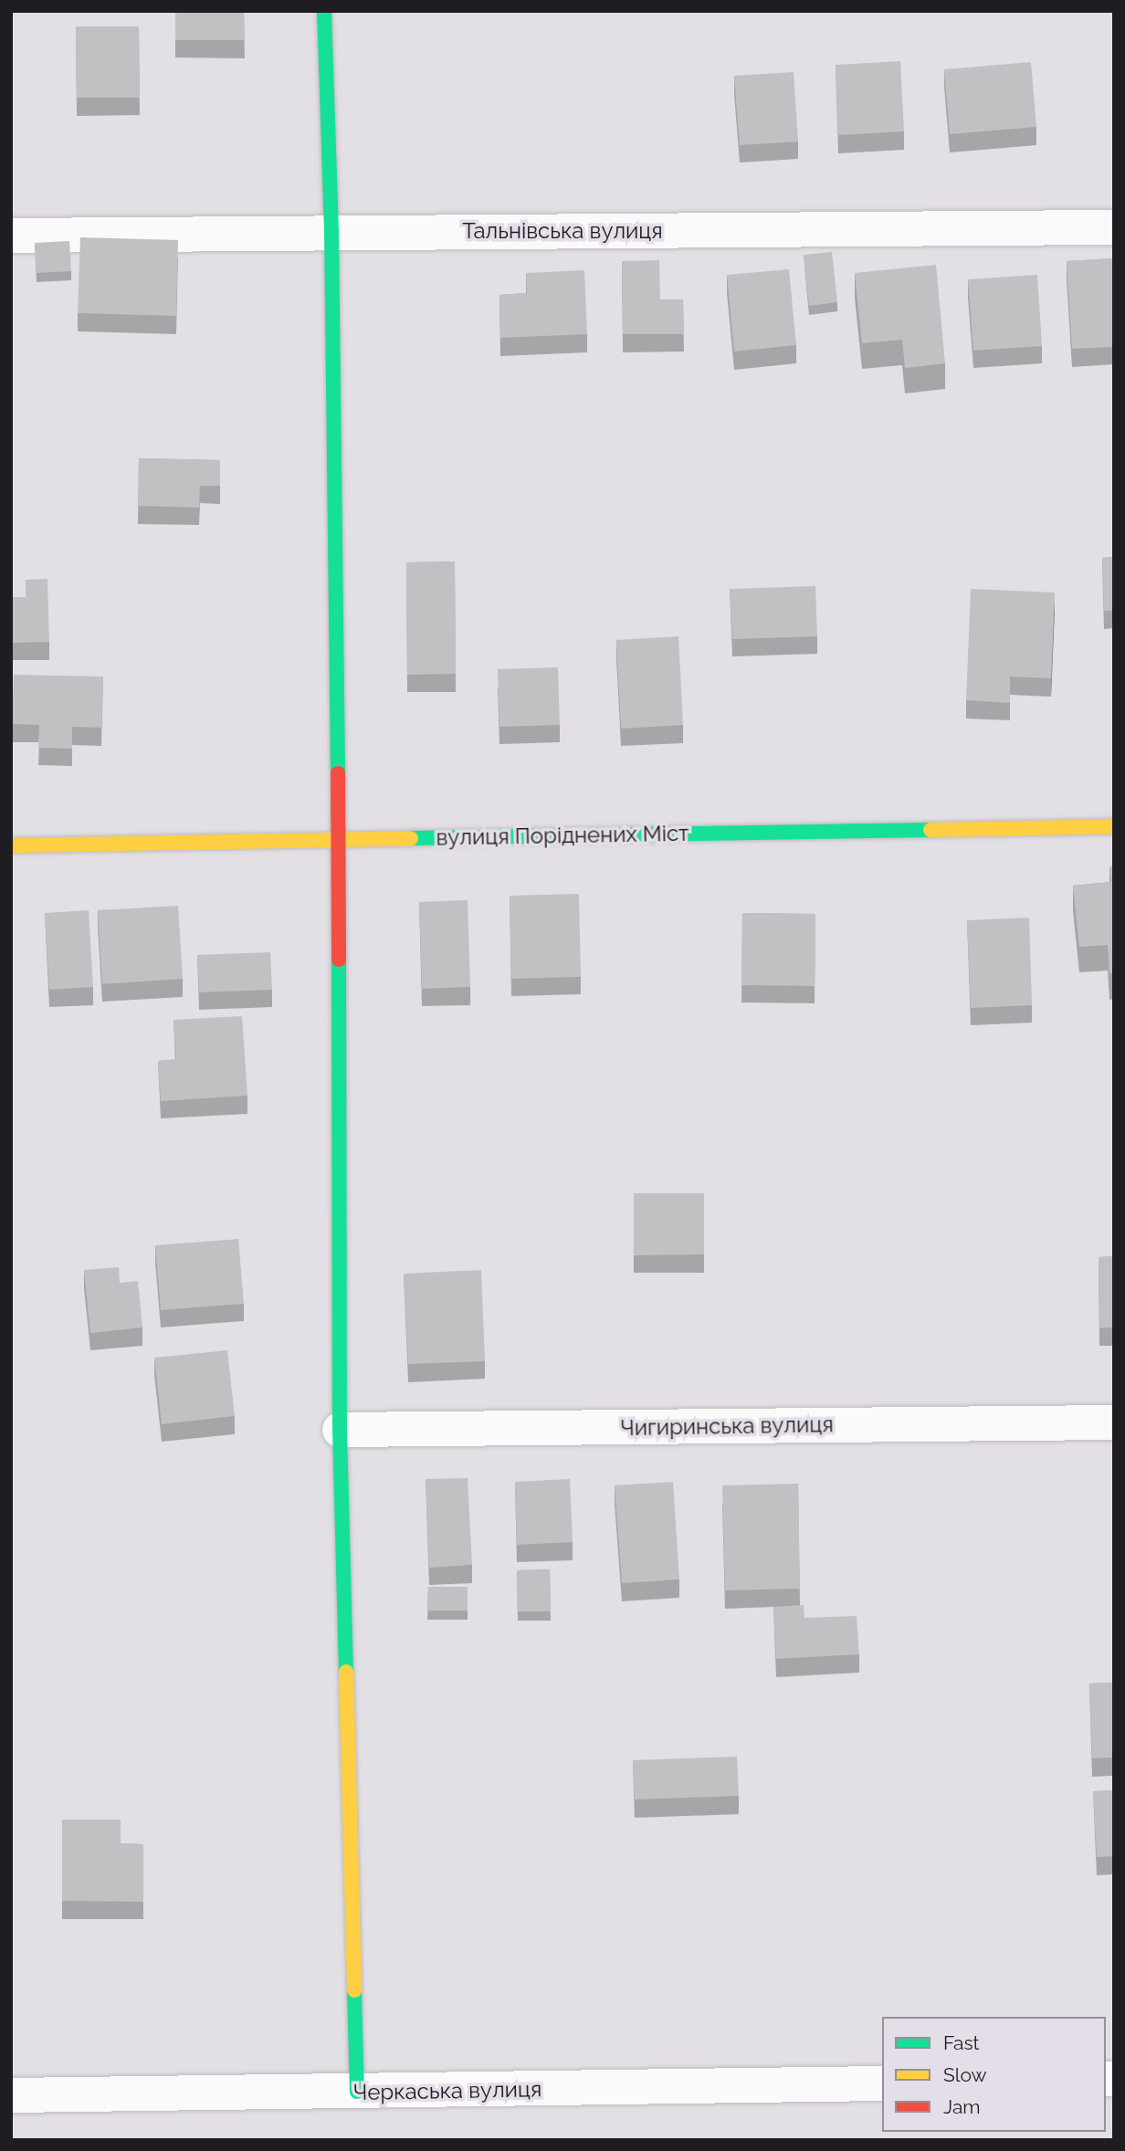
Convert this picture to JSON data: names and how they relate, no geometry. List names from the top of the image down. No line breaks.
{"streets":{"street":["Тальнівська вулиця","вулиця Поріднених Міст","Чигиринська вулиця","Черкаська вулиця"]},"legend":["Fast","Slow","Jam"]}
